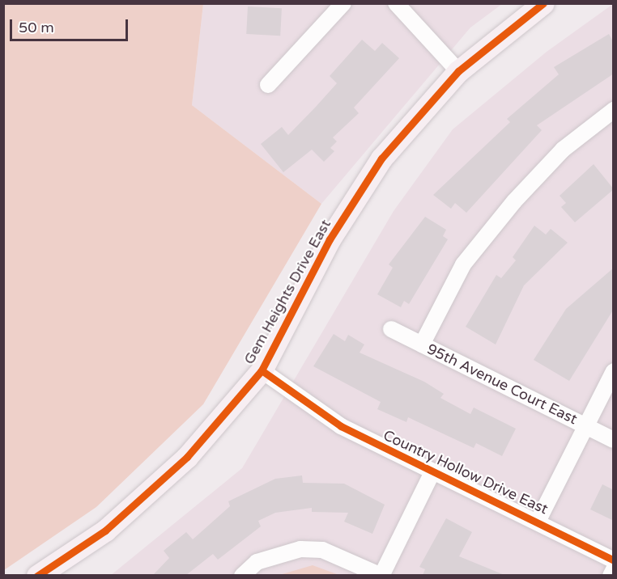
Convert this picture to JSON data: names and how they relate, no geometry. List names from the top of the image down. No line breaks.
{"streets":{"street":["Gem Heights Drive East","95th Avenue Court East","Country Hollow Drive East"]},"crossings":[["Gem Heights Drive East","Country Hollow Drive East"]],"scale_bar":"50 m"}
